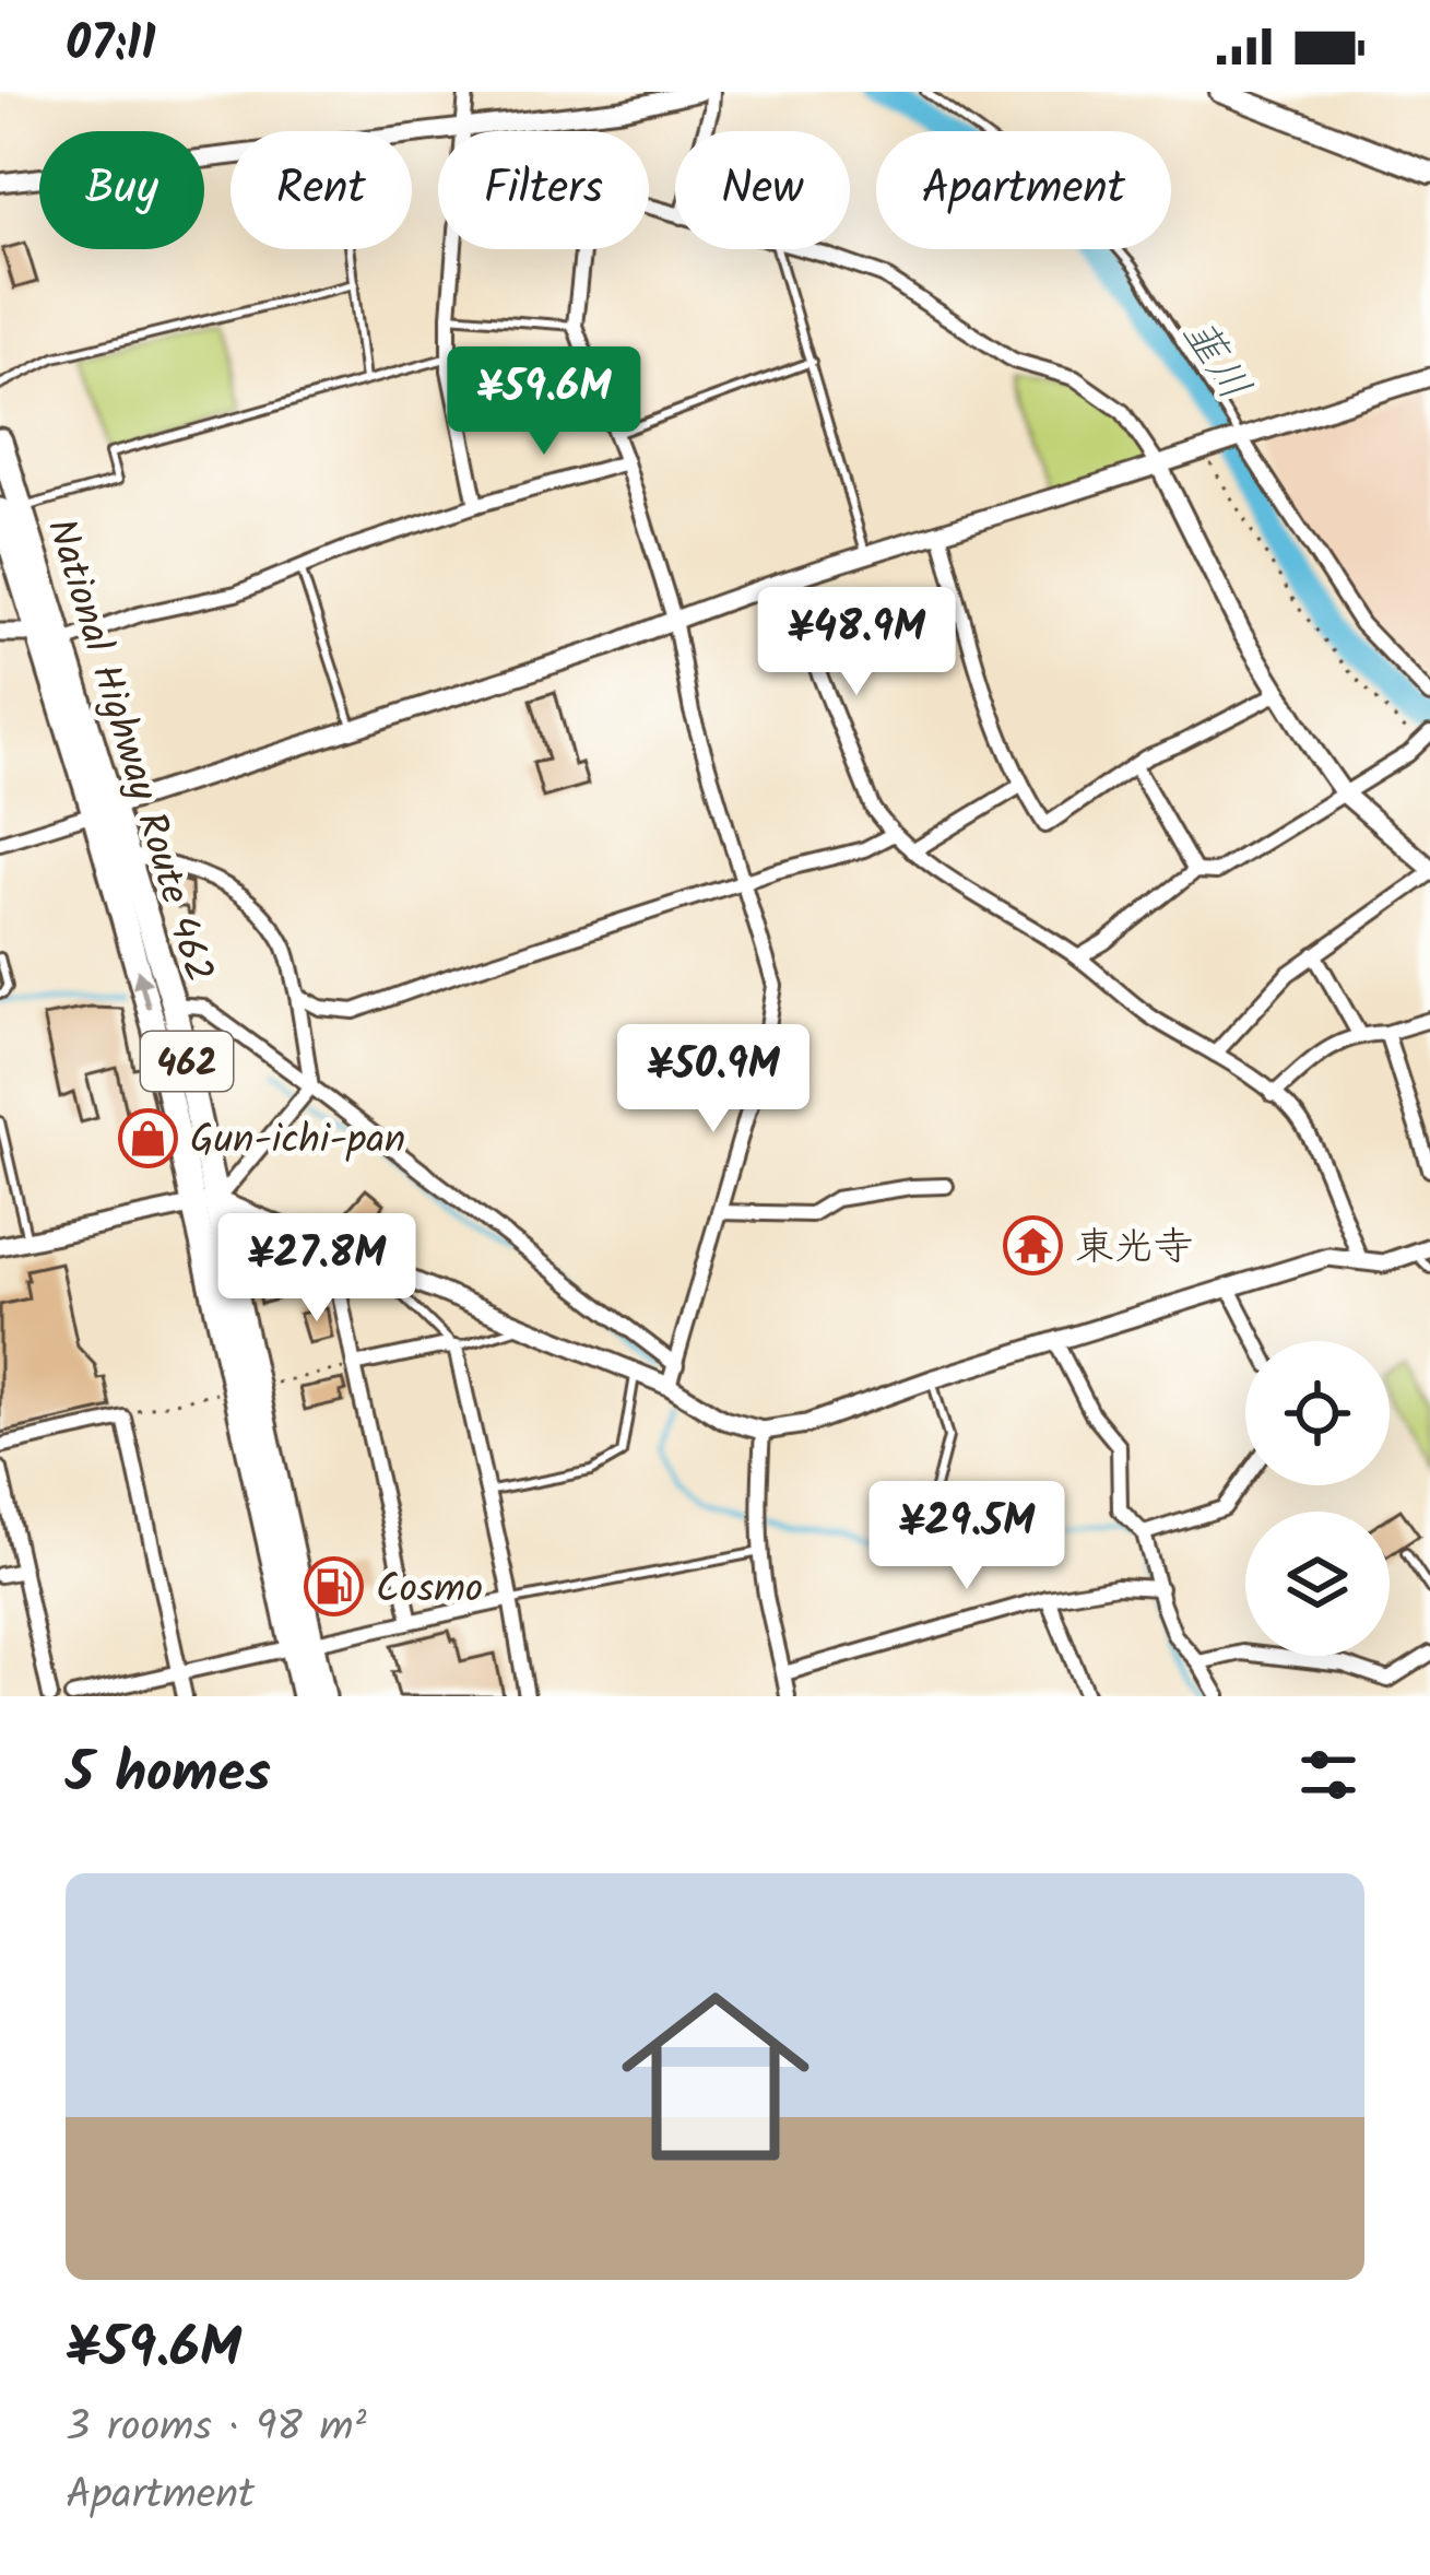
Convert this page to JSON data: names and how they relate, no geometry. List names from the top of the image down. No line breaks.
{"streets":{"highway":["National Highway Route 462","462"]},"water":["韮川"],"places":{"shop":["Gun-ichi-pan"],"temple":["東光寺"],"fuel station":["Cosmo"]},"page":{"status":"07:11","chip":["Buy","Rent","Filters","New","Apartment"],"price":["¥59.6M","¥48.9M","¥50.9M","¥27.8M","¥29.5M"],"heading":"5 homes","list":[{"name":"¥59.6M","note":"3 rooms · 98 m² · Apartment"}]}}
